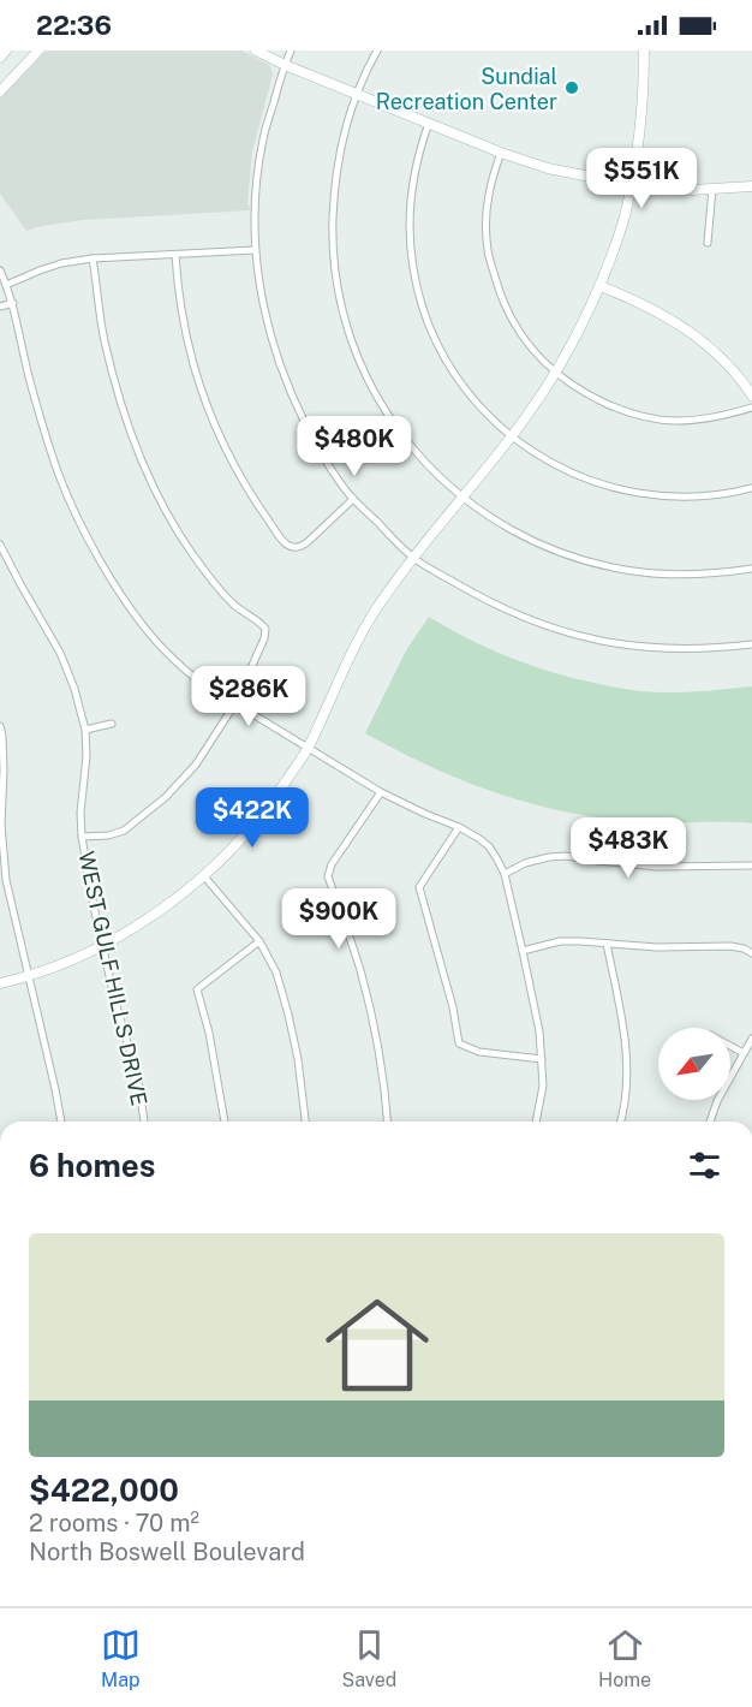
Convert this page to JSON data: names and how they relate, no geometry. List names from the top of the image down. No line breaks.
{"streets":{"street":["WEST GULF HILLS DRIVE"]},"places":["Sundial Recreation Center"],"north":"bottom left","page":{"status":"22:36","price":["$551K","$480K","$286K","$422K","$483K","$900K"],"heading":"6 homes","list":[{"name":"$422,000","note":"2 rooms · 70 m² · North Boswell Boulevard"}],"tabs":["Map","Saved","Home"]}}
